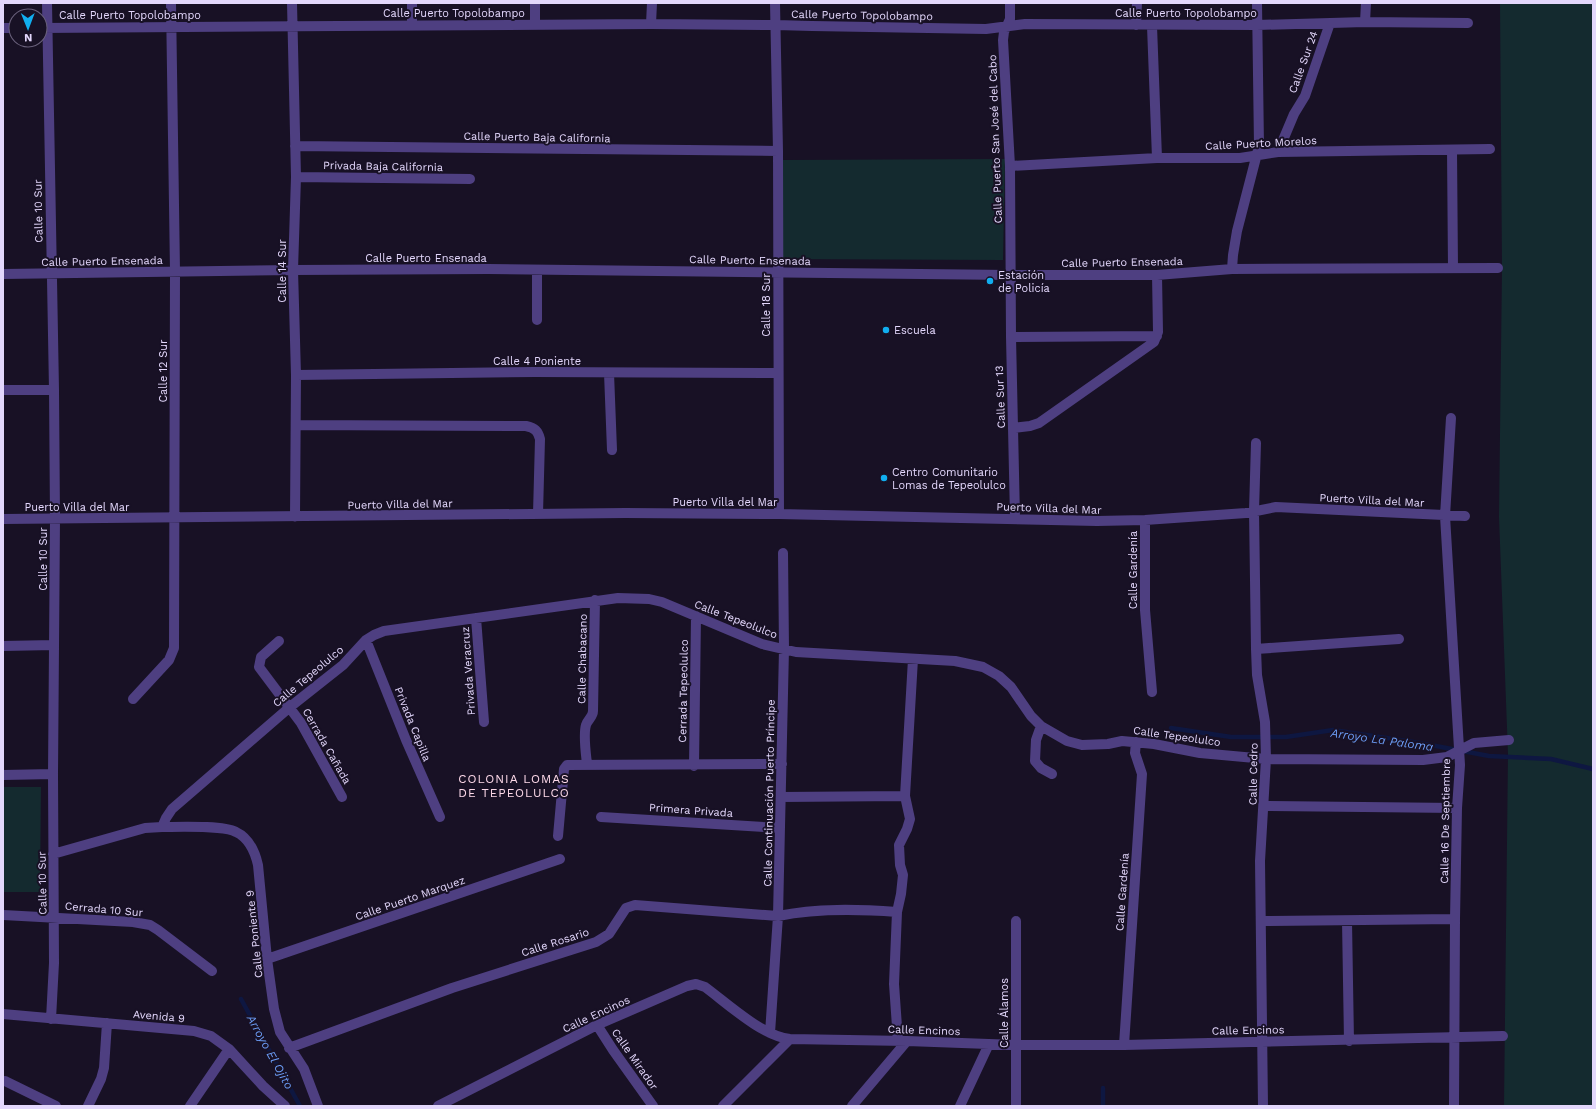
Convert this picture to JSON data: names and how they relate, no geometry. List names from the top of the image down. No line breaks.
{"streets":{"street":["Calle Puerto Topolobampo","Calle Sur 24","Calle Puerto Baja California","Calle Puerto San José del Cabo","Calle Puerto Morelos","Privada Baja California","Calle 10 Sur","Calle Puerto Ensenada","Calle 14 Sur","Calle 18 Sur","Calle 4 Poniente","Calle 12 Sur","Calle Sur 13","Puerto Villa del Mar","Calle Gardenía","Calle Tepeolulco","Calle Chabacano","Privada Veracruz","Cerrada Tepeolulco","Privada Capilla","Cerrada Cañada","Calle Cedro","Calle Continuación Puerto Príncipe","Primera Privada","Calle 16 De Septiembre","Calle Puerto Marquez","Cerrada 10 Sur","Calle Poniente 9","Calle Rosario","Calle Álamos","Calle Encinos","Avenida 9","Calle Mirador"]},"crossings":[["Calle Puerto Topolobampo","Calle Sur 24"],["Calle Puerto Topolobampo","Calle Puerto San José del Cabo"],["Calle Puerto Topolobampo","Calle 14 Sur"],["Calle Puerto Topolobampo","Calle 18 Sur"],["Calle Puerto Topolobampo","Calle 12 Sur"],["Calle Sur 24","Calle Puerto Morelos"],["Calle Puerto Baja California","Calle 14 Sur"],["Calle Puerto Baja California","Calle 18 Sur"],["Calle Puerto San José del Cabo","Calle Puerto Morelos"],["Calle Puerto San José del Cabo","Calle Puerto Ensenada"],["Calle Puerto San José del Cabo","Calle Sur 13"],["Privada Baja California","Calle 14 Sur"],["Calle 10 Sur","Calle Puerto Ensenada"],["Calle 10 Sur","Puerto Villa del Mar"],["Calle 10 Sur","Cerrada 10 Sur"],["Calle 10 Sur","Avenida 9"],["Calle Puerto Ensenada","Calle 14 Sur"],["Calle Puerto Ensenada","Calle 18 Sur"],["Calle Puerto Ensenada","Calle 12 Sur"],["Calle Puerto Ensenada","Calle Sur 13"],["Calle 14 Sur","Calle 4 Poniente"],["Calle 14 Sur","Puerto Villa del Mar"],["Calle 18 Sur","Calle 4 Poniente"],["Calle 18 Sur","Puerto Villa del Mar"],["Calle 12 Sur","Puerto Villa del Mar"],["Calle Sur 13","Puerto Villa del Mar"],["Puerto Villa del Mar","Calle Gardenía"],["Puerto Villa del Mar","Calle Cedro"],["Puerto Villa del Mar","Calle 16 De Septiembre"],["Calle Gardenía","Calle Tepeolulco"],["Calle Gardenía","Calle Encinos"],["Calle Tepeolulco","Calle Chabacano"],["Calle Tepeolulco","Privada Veracruz"],["Calle Tepeolulco","Cerrada Tepeolulco"],["Calle Tepeolulco","Privada Capilla"],["Calle Tepeolulco","Cerrada Cañada"],["Calle Tepeolulco","Calle Cedro"],["Calle Tepeolulco","Calle Continuación Puerto Príncipe"],["Calle Tepeolulco","Calle 16 De Septiembre"],["Calle Tepeolulco","Calle Poniente 9"],["Calle Cedro","Calle Encinos"],["Calle Continuación Puerto Príncipe","Primera Privada"],["Calle Continuación Puerto Príncipe","Calle Rosario"],["Calle Continuación Puerto Príncipe","Calle Encinos"],["Calle 16 De Septiembre","Calle Encinos"],["Calle Puerto Marquez","Calle Poniente 9"],["Calle Poniente 9","Calle Rosario"],["Calle Álamos","Calle Encinos"],["Calle Encinos","Calle Mirador"]],"districts":["COLONIA LOMAS DE TEPEOLULCO"],"water":["Arroyo La Paloma","Arroyo El Ojito"],"places":["Estación de Policía","Escuela","Centro Comunitario Lomas de Tepeolulco"],"north":"bottom"}
